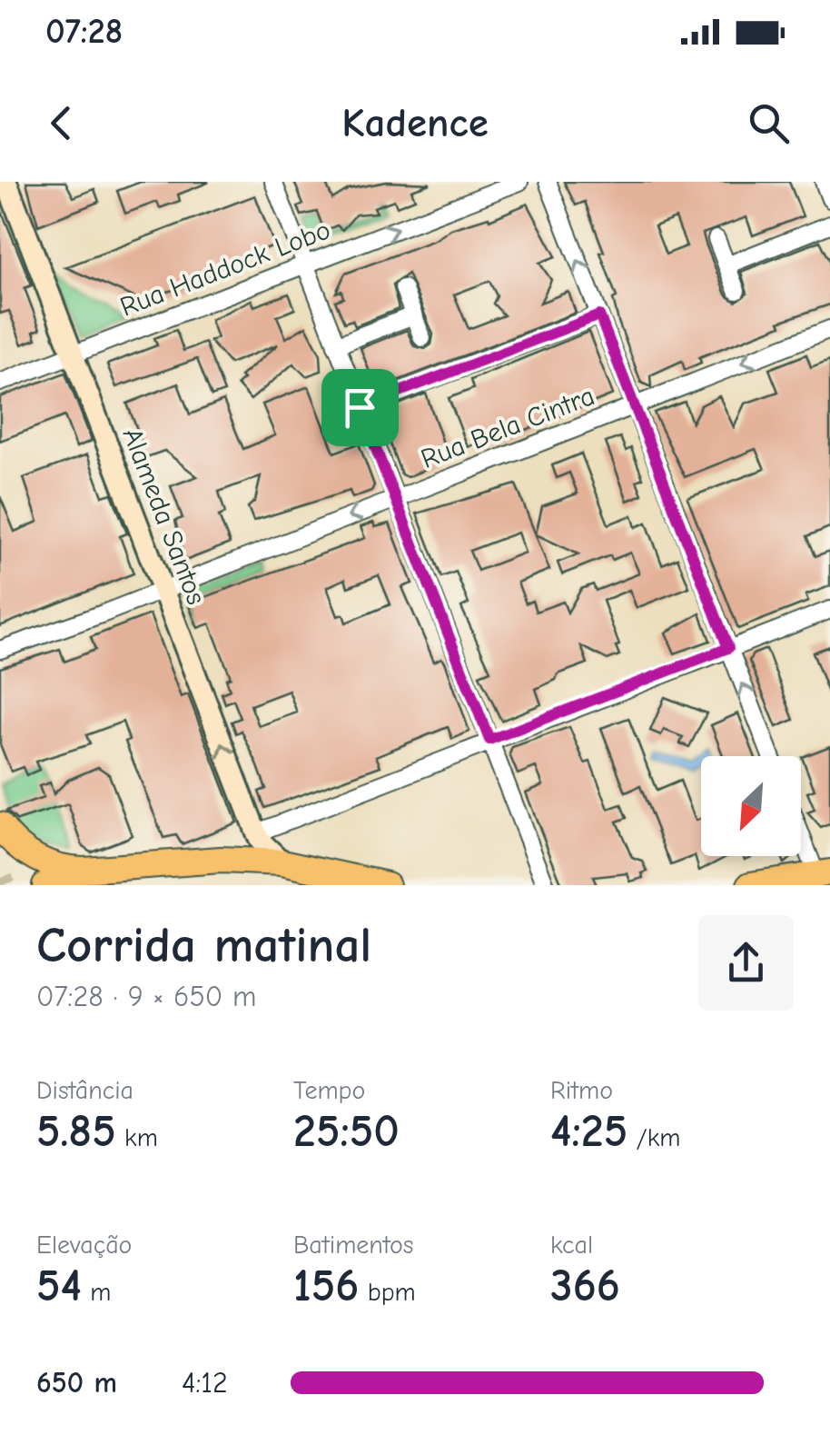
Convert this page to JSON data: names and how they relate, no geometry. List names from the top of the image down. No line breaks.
{"streets":{"street":["Rua Haddock Lobo","Rua Bela Cintra","Alameda Santos"]},"crossings":[["Rua Haddock Lobo","Alameda Santos"],["Rua Bela Cintra","Alameda Santos"]],"one_way":["Rua Bela Cintra","Alameda Santos"],"north":"bottom left","page":{"status":"07:28","header":"Kadence","heading":["Corrida matinal","07:28 · 9 × 650 m"],"stats":[["Distância","5.85 km"],["Tempo","25:50"],["Ritmo","4:25 /km"],["Elevação","54 m"],["Batimentos","156 bpm"],["kcal","366"]],"list":[{"name":"650 m","note":"4:12"}]}}
